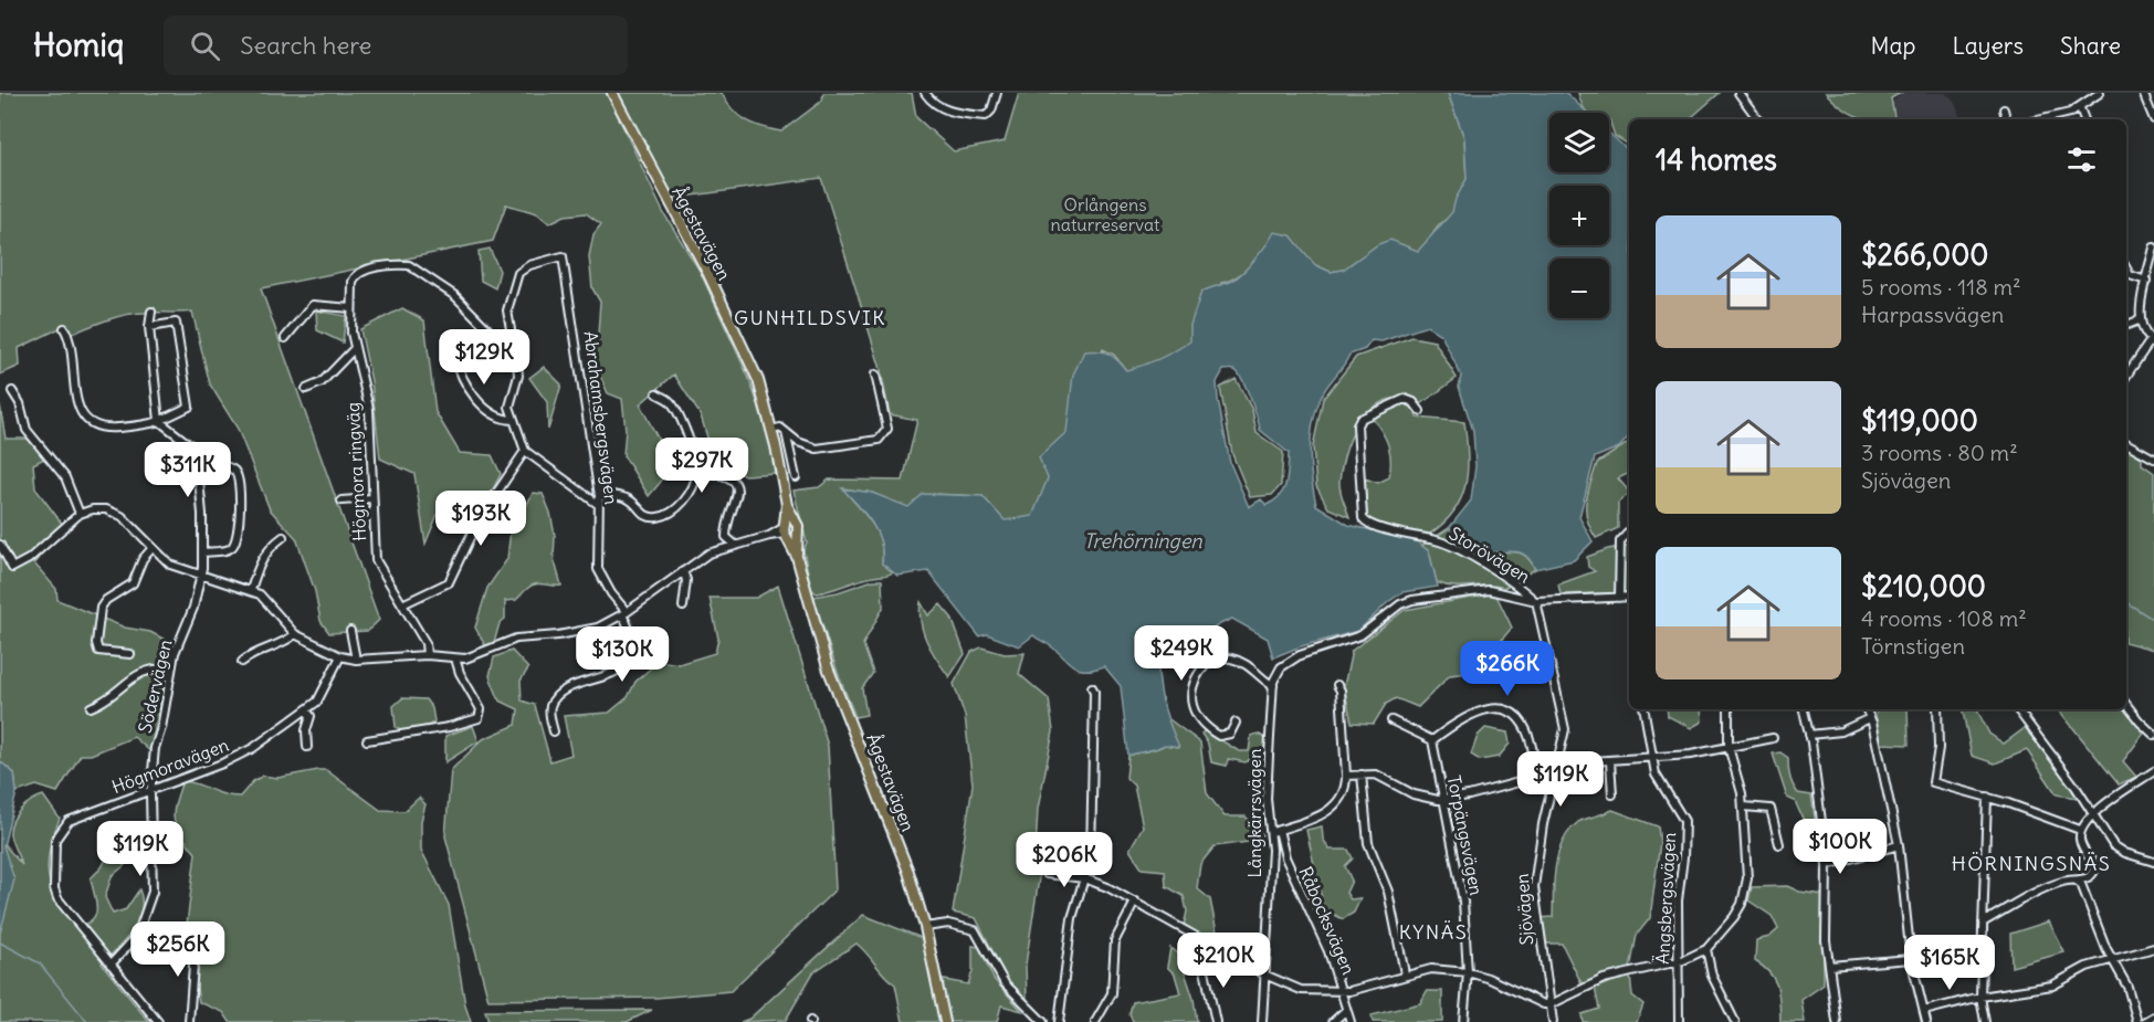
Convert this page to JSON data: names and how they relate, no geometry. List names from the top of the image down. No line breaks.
{"streets":{"main road":["Ågestavägen"],"street":["Abrahamsbergsvägen","Högmora ringväg","Storövägen","Södervägen","Högmoravägen","Långkärrsvägen","Torpängsvägen","Ängsbergsvägen","Sjövägen","Råbocksvägen"]},"crossings":[["Abrahamsbergsvägen","Högmora ringväg"],["Storövägen","Långkärrsvägen"],["Storövägen","Sjövägen"],["Södervägen","Högmoravägen"],["Långkärrsvägen","Sjövägen"],["Långkärrsvägen","Råbocksvägen"]],"districts":["GUNHILDSVIK","HÖRNINGSNÄS","KYNÄS"],"water":["Trehörningen"],"parks":["Orlångens naturreservat"],"page":{"header":"Homiq","search":"Search here","nav":["Map","Layers","Share"],"map_buttons":["+","−"],"heading":"14 homes","list":[{"name":"$266,000","note":"5 rooms · 118 m² · Harpassvägen"},{"name":"$119,000","note":"3 rooms · 80 m² · Sjövägen"},{"name":"$210,000","note":"4 rooms · 108 m² · Törnstigen"}],"price":["$129K","$297K","$311K","$193K","$249K","$130K","$266K","$119K","$100K","$119K","$206K","$256K","$210K","$165K"]}}
